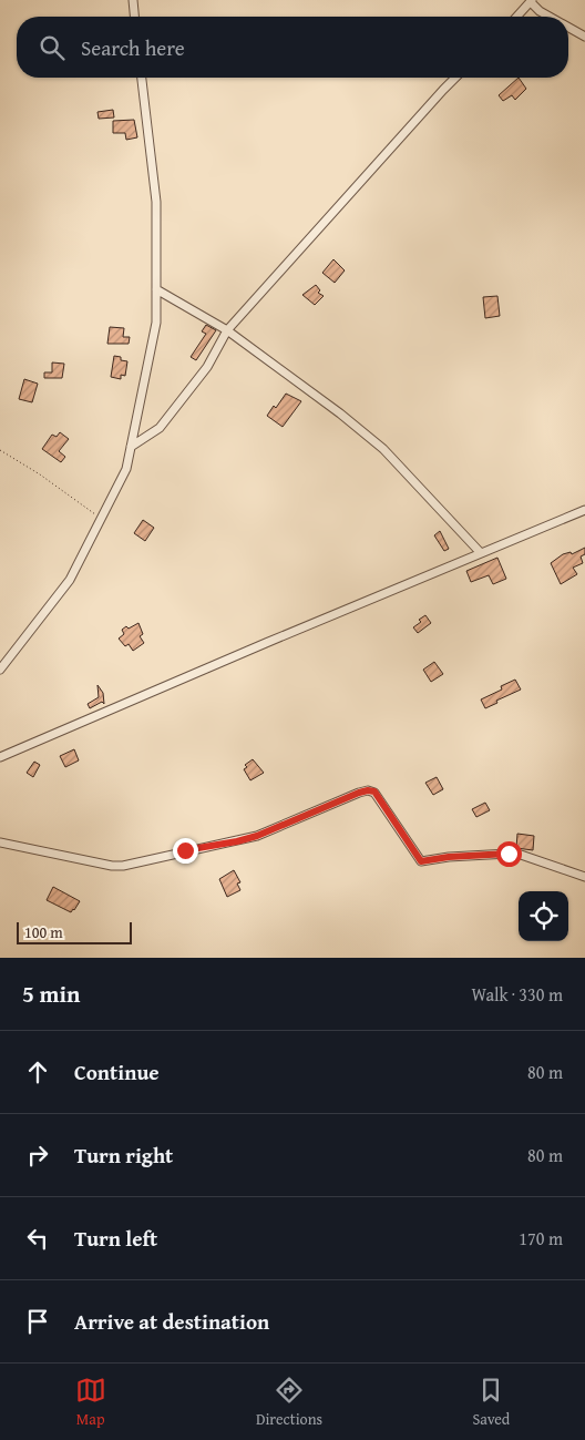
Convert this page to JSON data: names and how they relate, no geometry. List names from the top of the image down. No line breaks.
{"scale_bar":"100 m","page":{"search":"Search here","scale":"100 m","heading":["5 min","Walk · 330 m"],"list":[["Continue","80 m"],["Turn right","80 m"],["Turn left","170 m"],"Arrive at destination"],"nav":["Map","Directions","Saved"]}}
